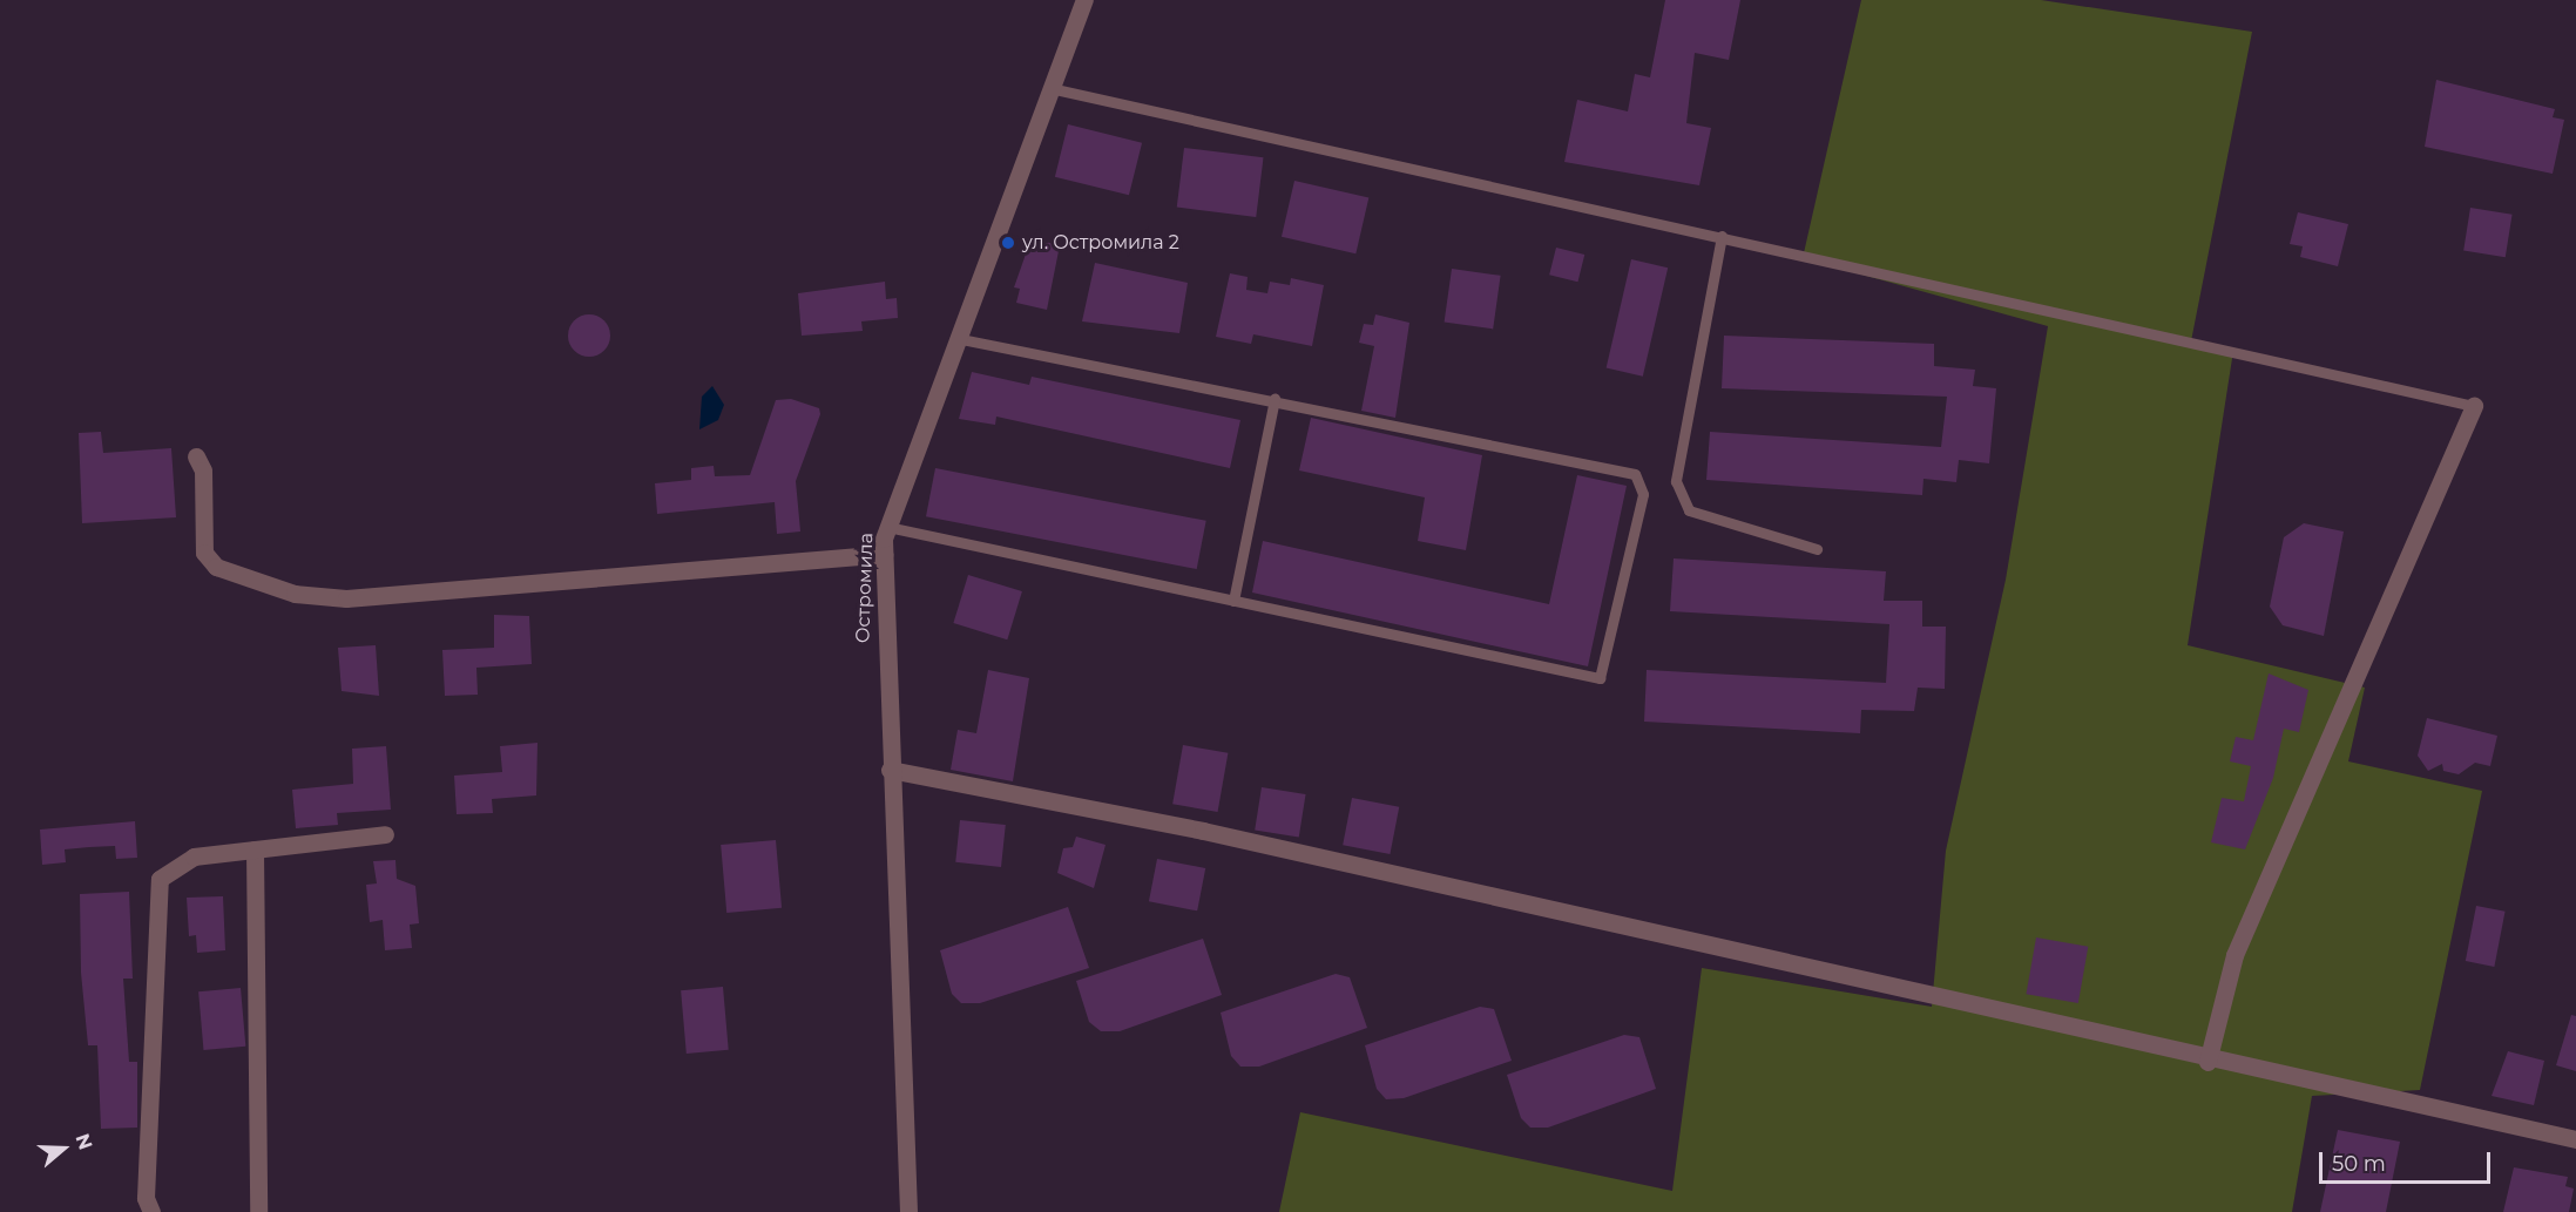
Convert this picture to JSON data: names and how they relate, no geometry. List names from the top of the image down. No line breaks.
{"streets":{"street":["Остромила"]},"places":["ул. Остромила 2"],"scale_bar":"50 m","north":"right"}
